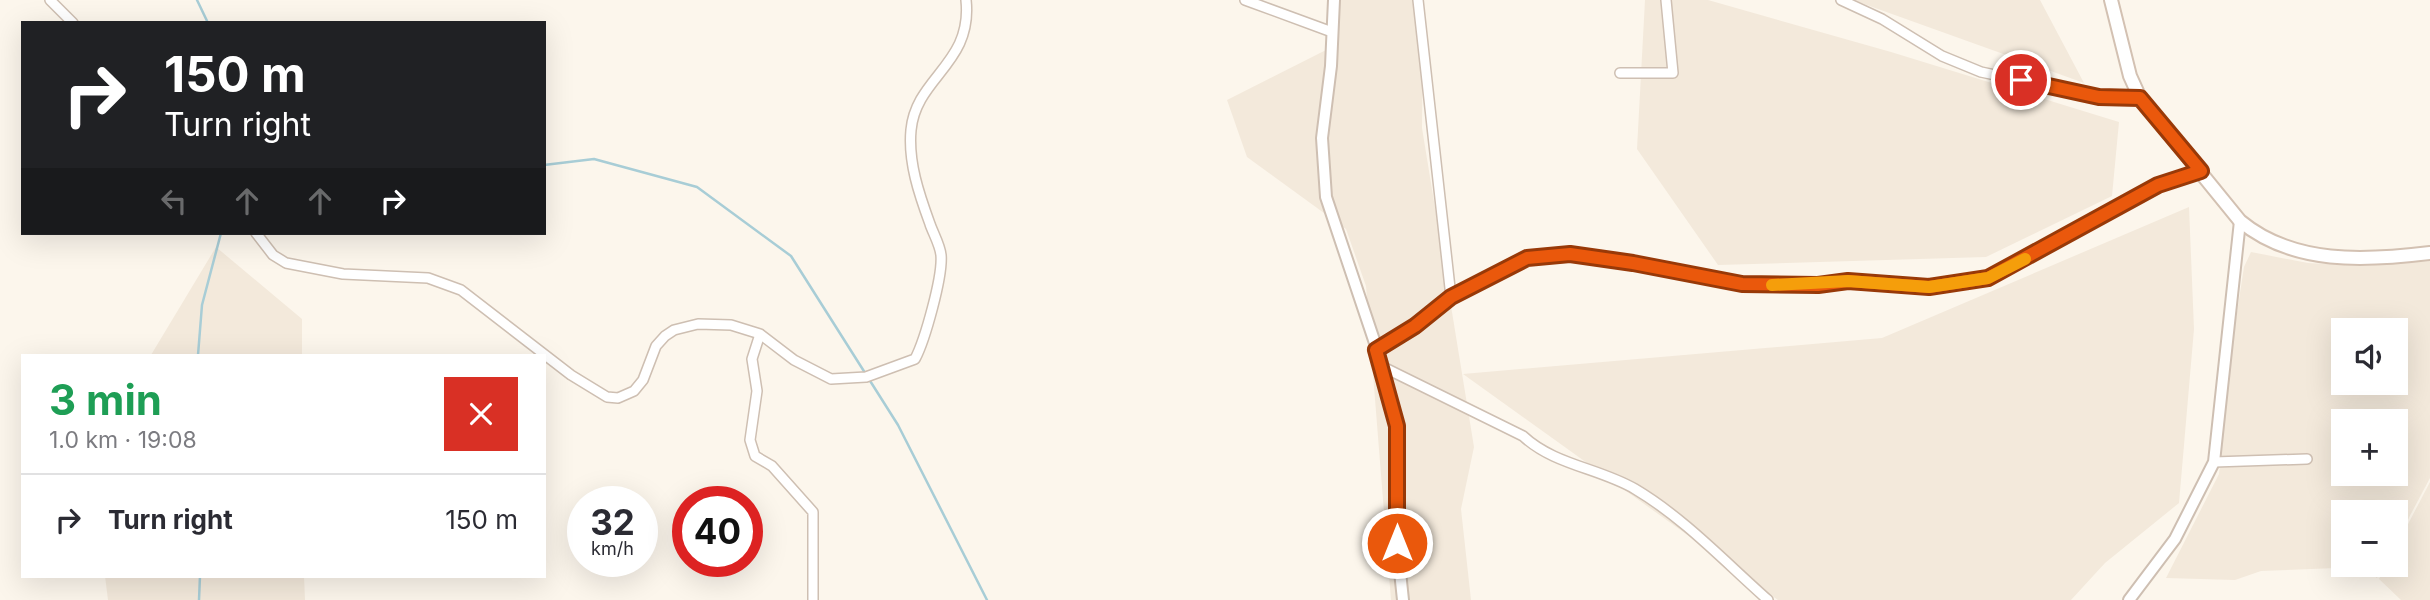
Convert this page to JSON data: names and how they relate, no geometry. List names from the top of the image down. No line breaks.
{"page":{"turn":["150 m","Turn right"],"map_buttons":["+","−"],"heading":["3 min","1.0 km · 19:08"],"list":[{"name":"Turn right","value":"150 m"}],"speed":"32 km/h","limit":"40"}}
